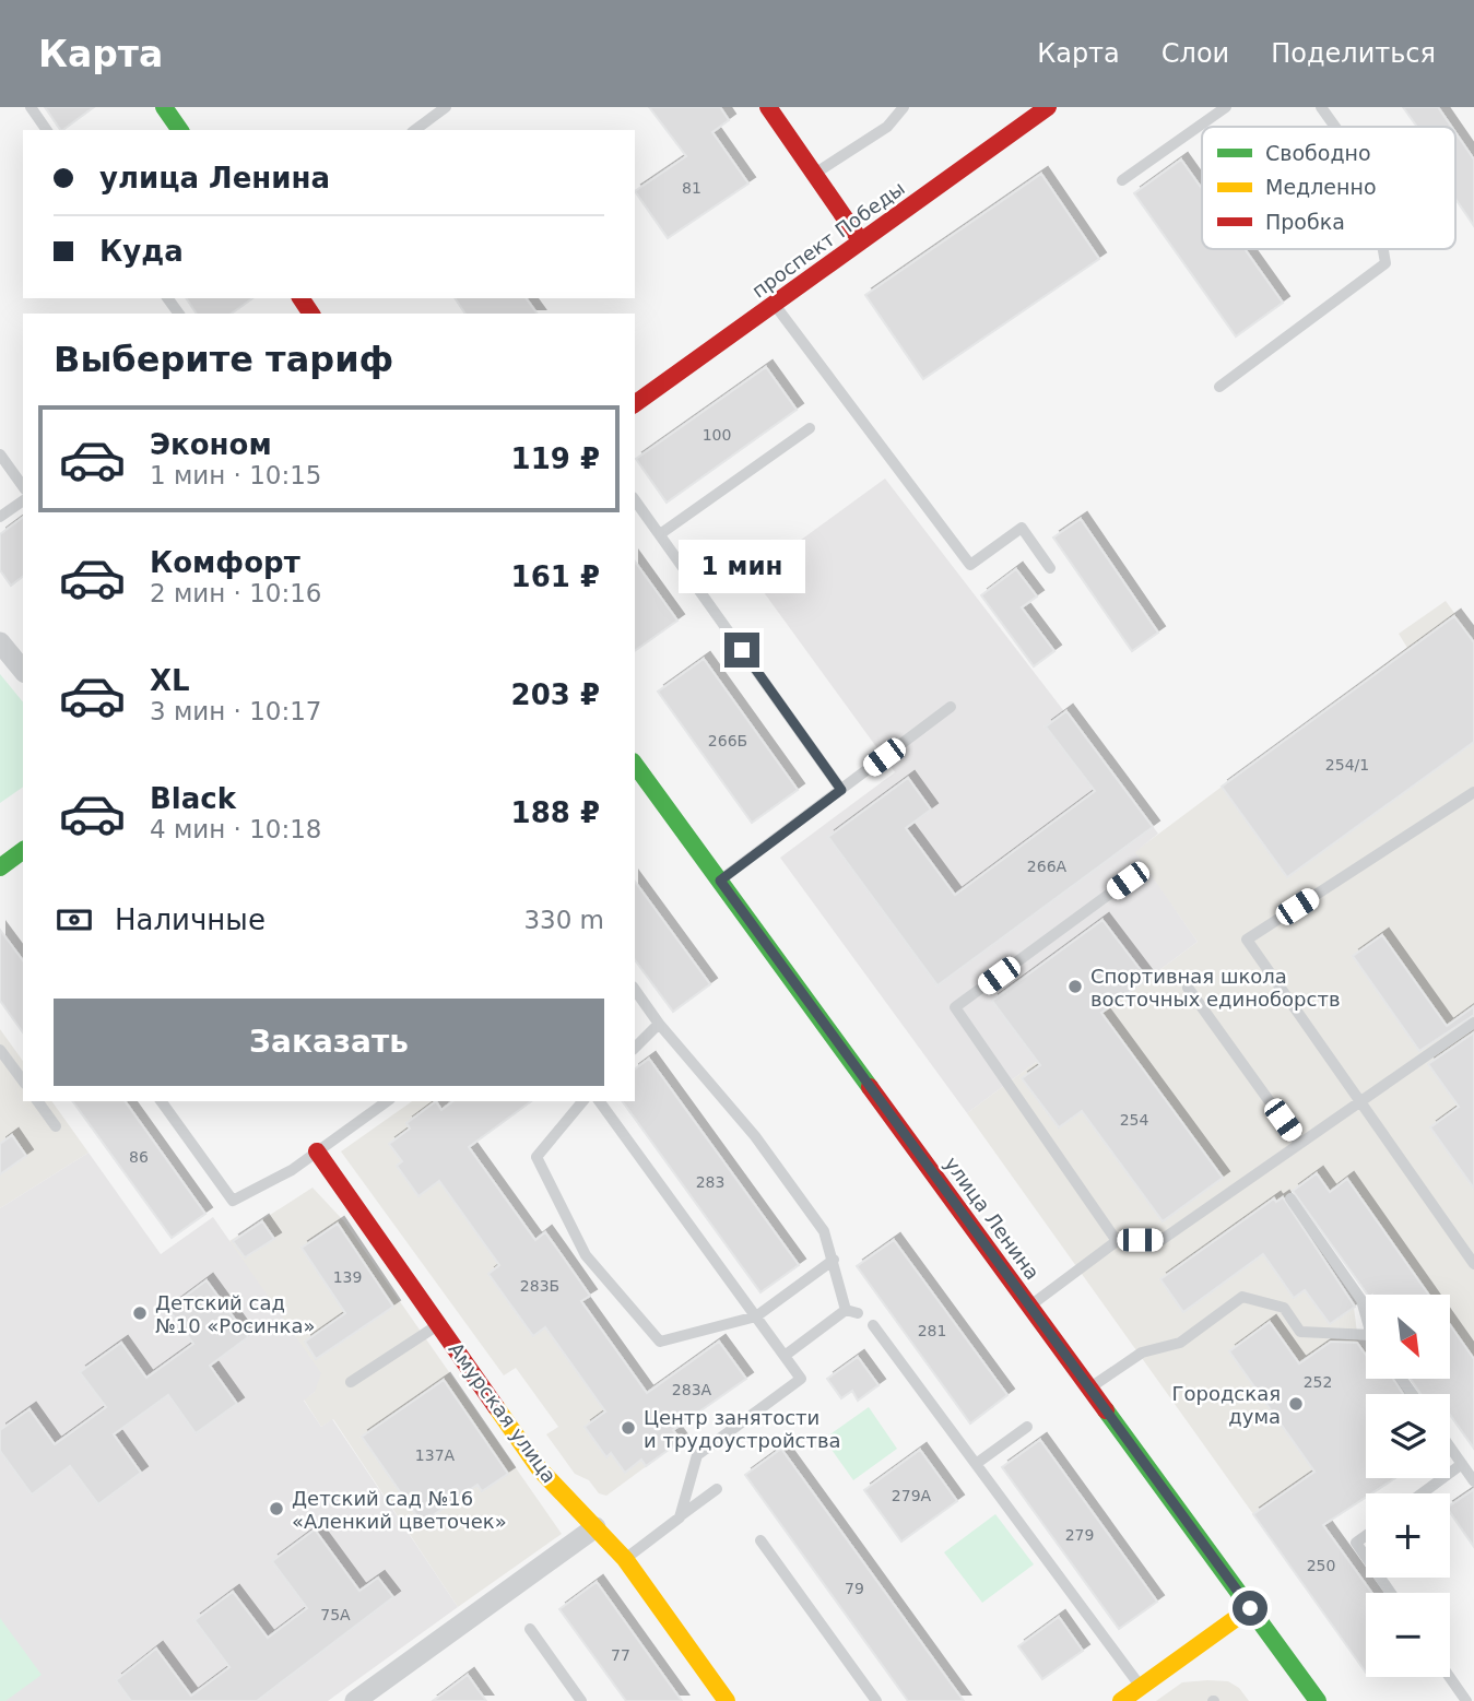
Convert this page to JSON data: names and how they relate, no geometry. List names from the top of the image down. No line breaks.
{"streets":{"main road":["проспект Победы","улица Ленина","Амурская улица"]},"places":["Спортивная школа восточных единоборств","Детский сад №10 «Росинка»","Городская дума","Центр занятости и трудоустройства","Детский сад №16 «Аленкий цветочек»"],"house_numbers":["81","100","266Б","254/1","266А","254","86","283","139","283Б","281","252","283А","137А","279А","279","250","79","75А","77"],"legend":["Свободно","Медленно","Пробка"],"north":"bottom right","page":{"header":"Карта","nav":["Карта","Слои","Поделиться"],"banner":["улица Ленина","Куда"],"heading":"Выберите тариф","list":[{"name":"Эконом","note":"1 мин · 10:15","value":"119 ₽"},{"name":"Комфорт","note":"2 мин · 10:16","value":"161 ₽"},{"name":"XL","note":"3 мин · 10:17","value":"203 ₽"},{"name":"Black","note":"4 мин · 10:18","value":"188 ₽"}],"bubble":"1 мин","pay":["Наличные","330 m"],"buttons":"Заказать","map_buttons":["+","−"]}}
